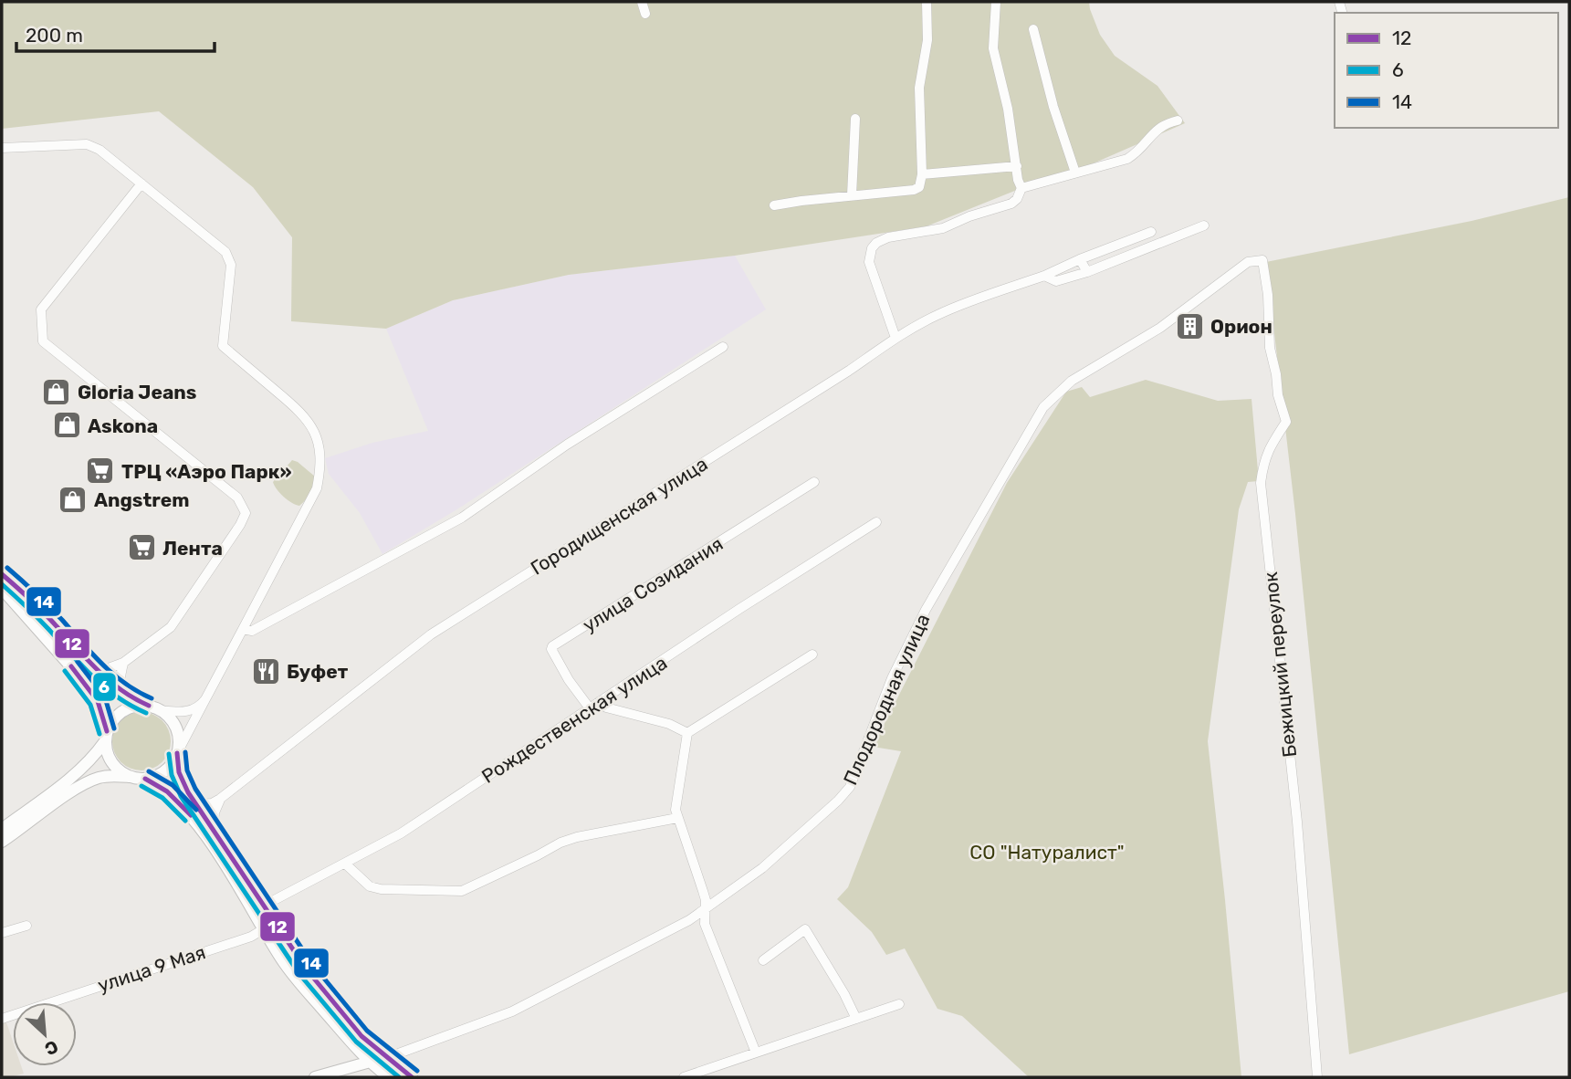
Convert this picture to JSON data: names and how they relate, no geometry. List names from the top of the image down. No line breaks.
{"streets":{"street":["Городищенская улица","улица Созидания","Бежицкий переулок","Плодородная улица","Рождественская улица","улица 9 Мая"]},"crossings":[["улица Созидания","Рождественская улица"],["Бежицкий переулок","Плодородная улица"]],"parks":["СО \"Натуралист\""],"places":{"building":["Орион"],"shop":["Gloria Jeans","Askona","Angstrem"],"supermarket":["ТРЦ «Аэро Парк»","Лента"],"restaurant":["Буфет"]},"lines":["transit line 14","transit line 12","transit line 6"],"legend":["12","6","14"],"scale_bar":"200 m","north":"bottom right"}
